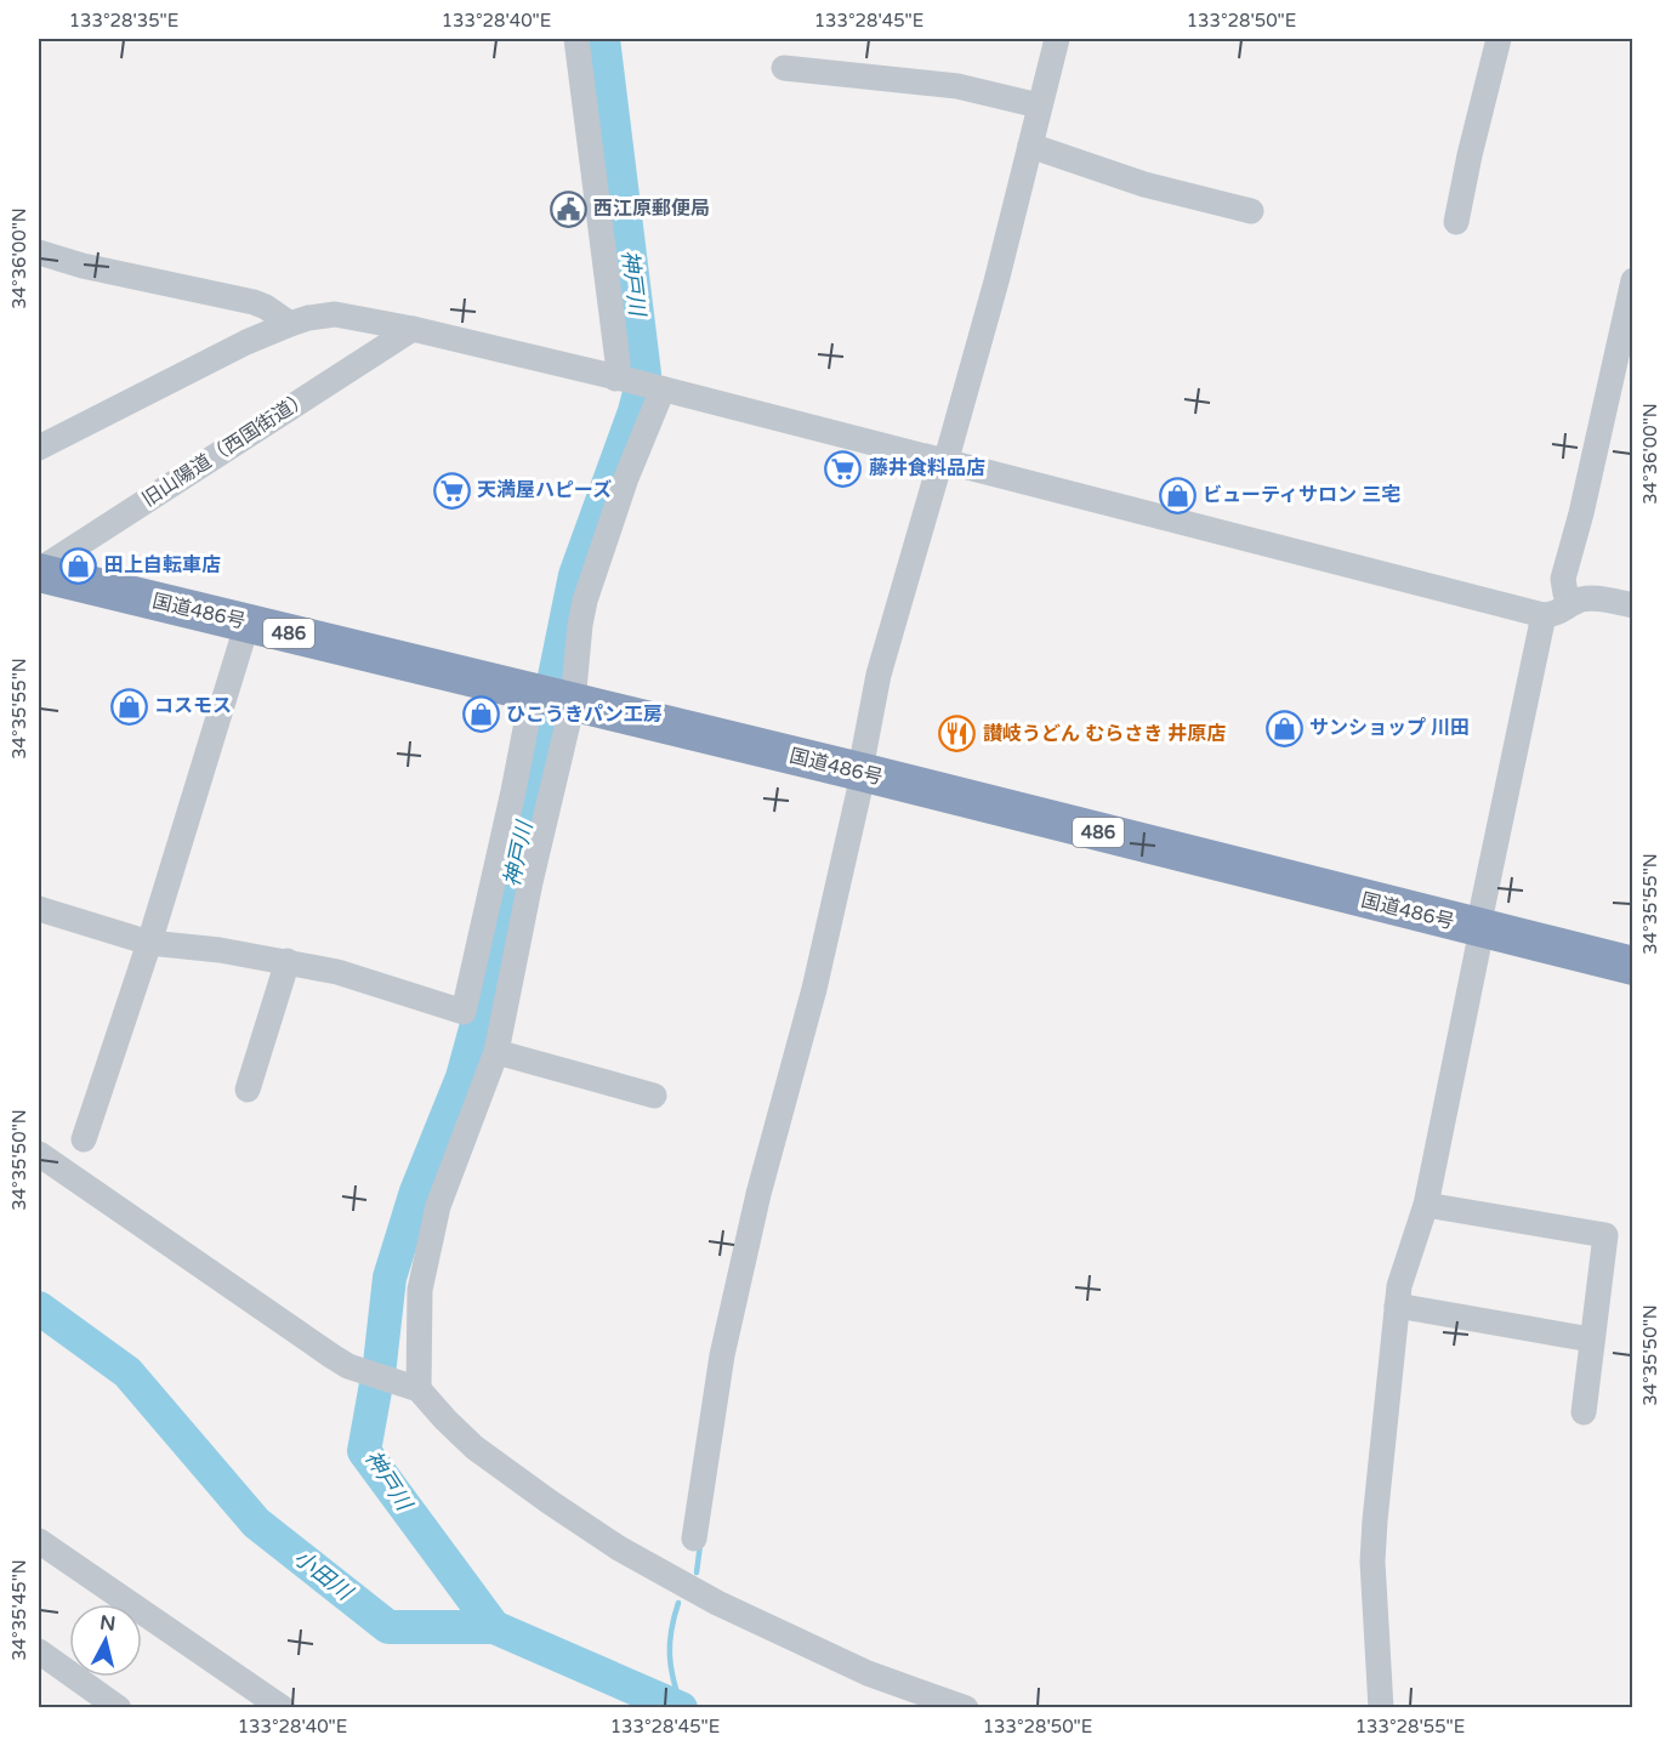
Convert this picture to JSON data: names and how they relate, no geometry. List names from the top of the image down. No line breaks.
{"streets":{"highway":["国道486号","486"],"street":["旧山陽道（西国街道）"]},"crossings":[["旧山陽道（西国街道）","国道486号"]],"water":["神戸川","小田川"],"places":{"public building":["西江原郵便局"],"supermarket":["藤井食料品店","天満屋ハピーズ"],"shop":["ビューティサロン 三宅","田上自転車店","コスモス","ひこうきパン工房","サンショップ 川田"],"restaurant":["讃岐うどん むらさき 井原店"]},"north":"top","coordinates":["133°28'35\"E","133°28'40\"E","133°28'45\"E","133°28'50\"E","34°36'00\"N","34°35'55\"N","34°35'50\"N","34°35'45\"N","133°28'55\"E"]}
